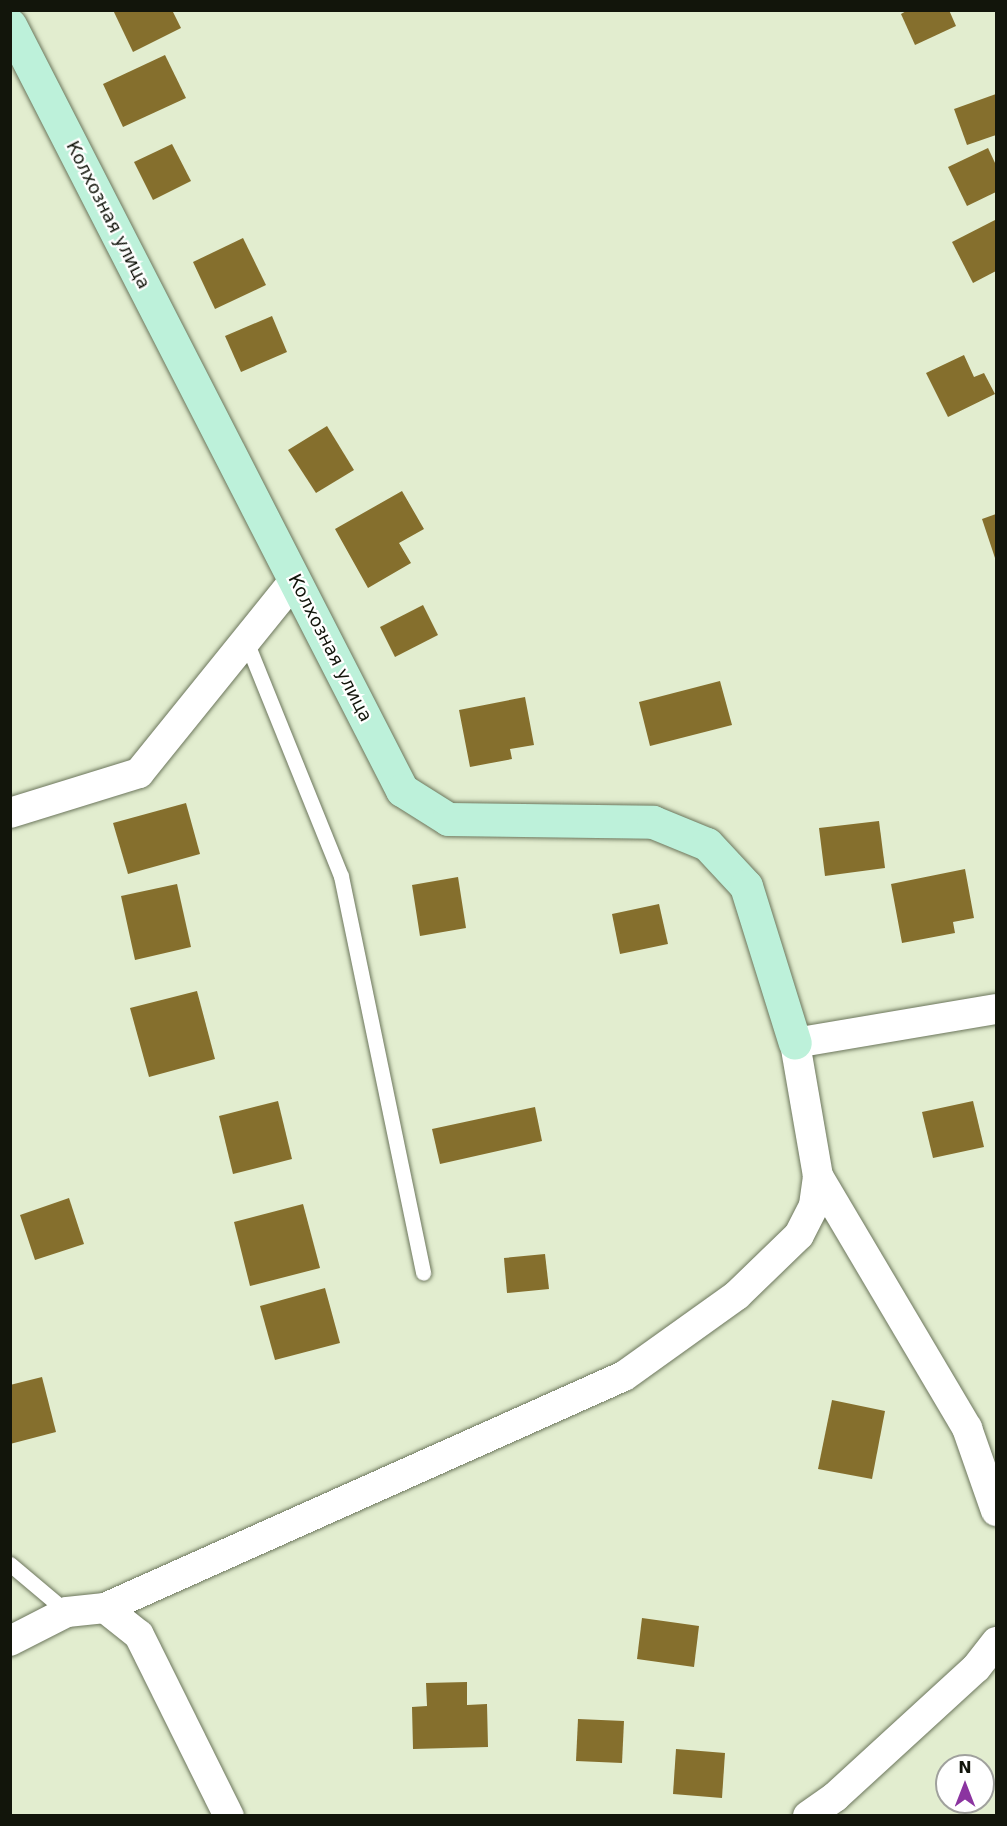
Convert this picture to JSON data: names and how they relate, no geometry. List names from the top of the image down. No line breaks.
{"streets":{"street":["Колхозная улица"]},"north":"top"}
